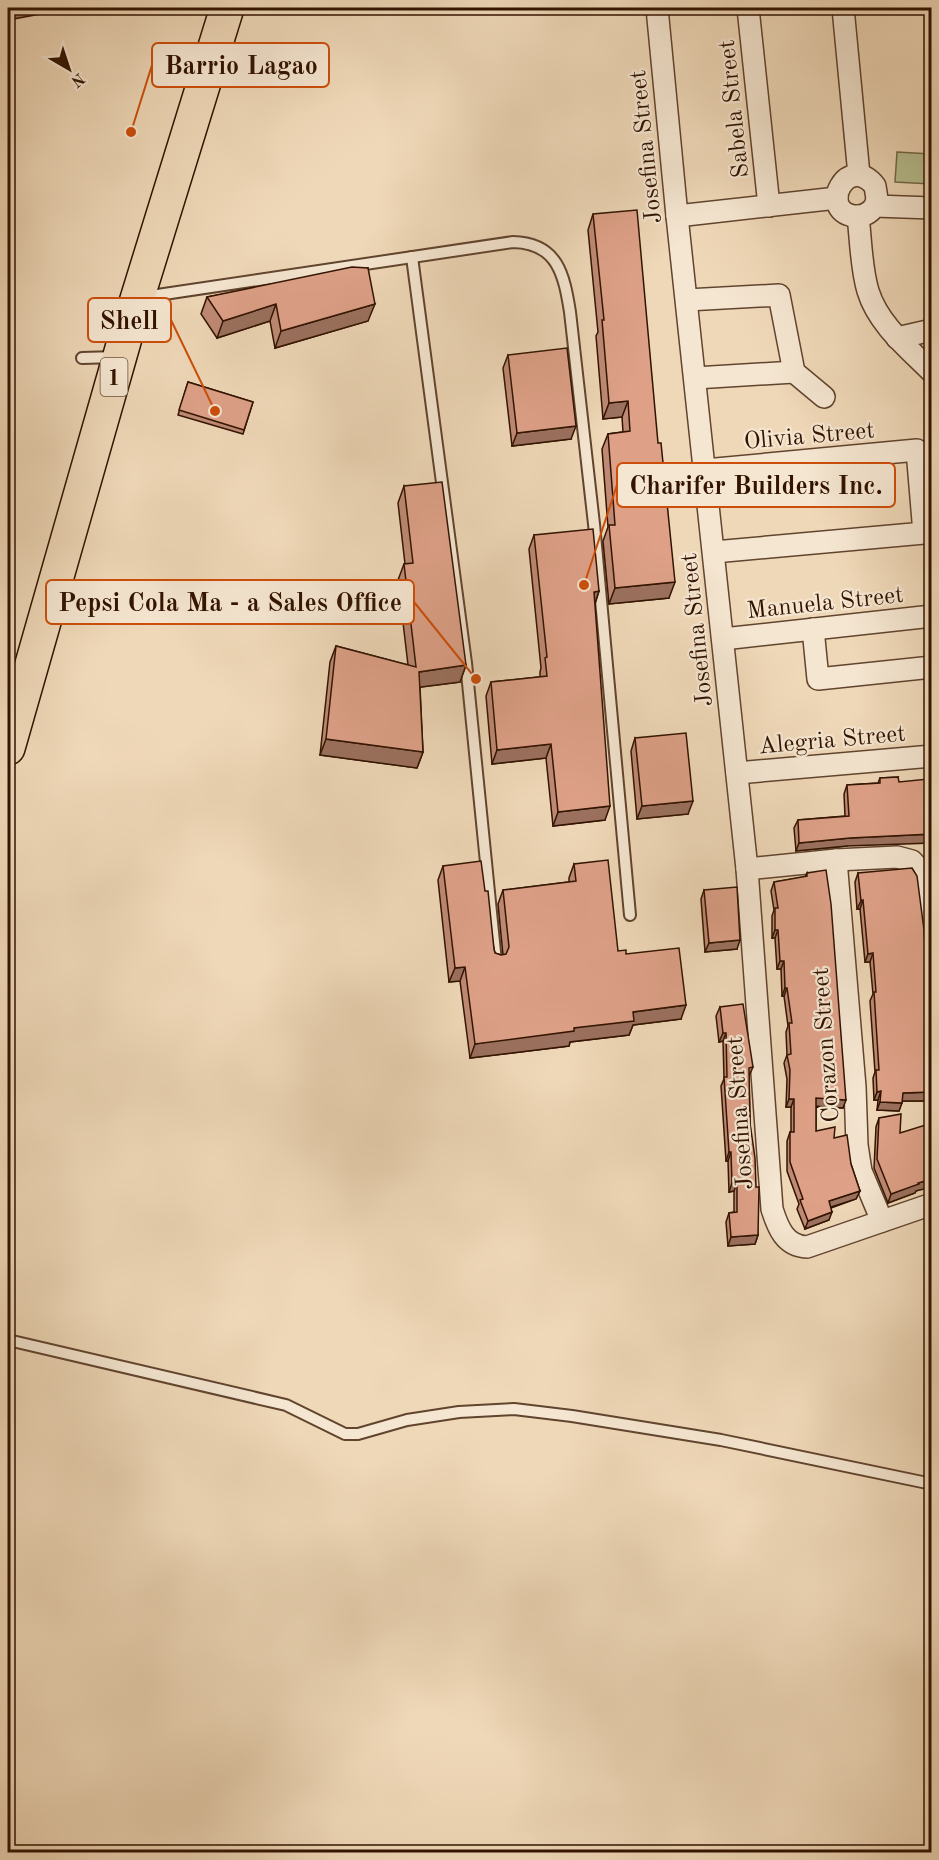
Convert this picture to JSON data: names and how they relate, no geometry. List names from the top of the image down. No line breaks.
{"streets":{"highway":["1"],"street":["Sabela Street","Josefina Street","Olivia Street","Manuela Street","Alegria Street","Corazon Street"]},"crossings":[["Josefina Street","Olivia Street"],["Josefina Street","Manuela Street"],["Josefina Street","Alegria Street"],["Josefina Street","Corazon Street"]],"places":["Barrio Lagao","Shell","Charifer Builders Inc.","Pepsi Cola Ma - a Sales Office"],"north":"bottom right"}
